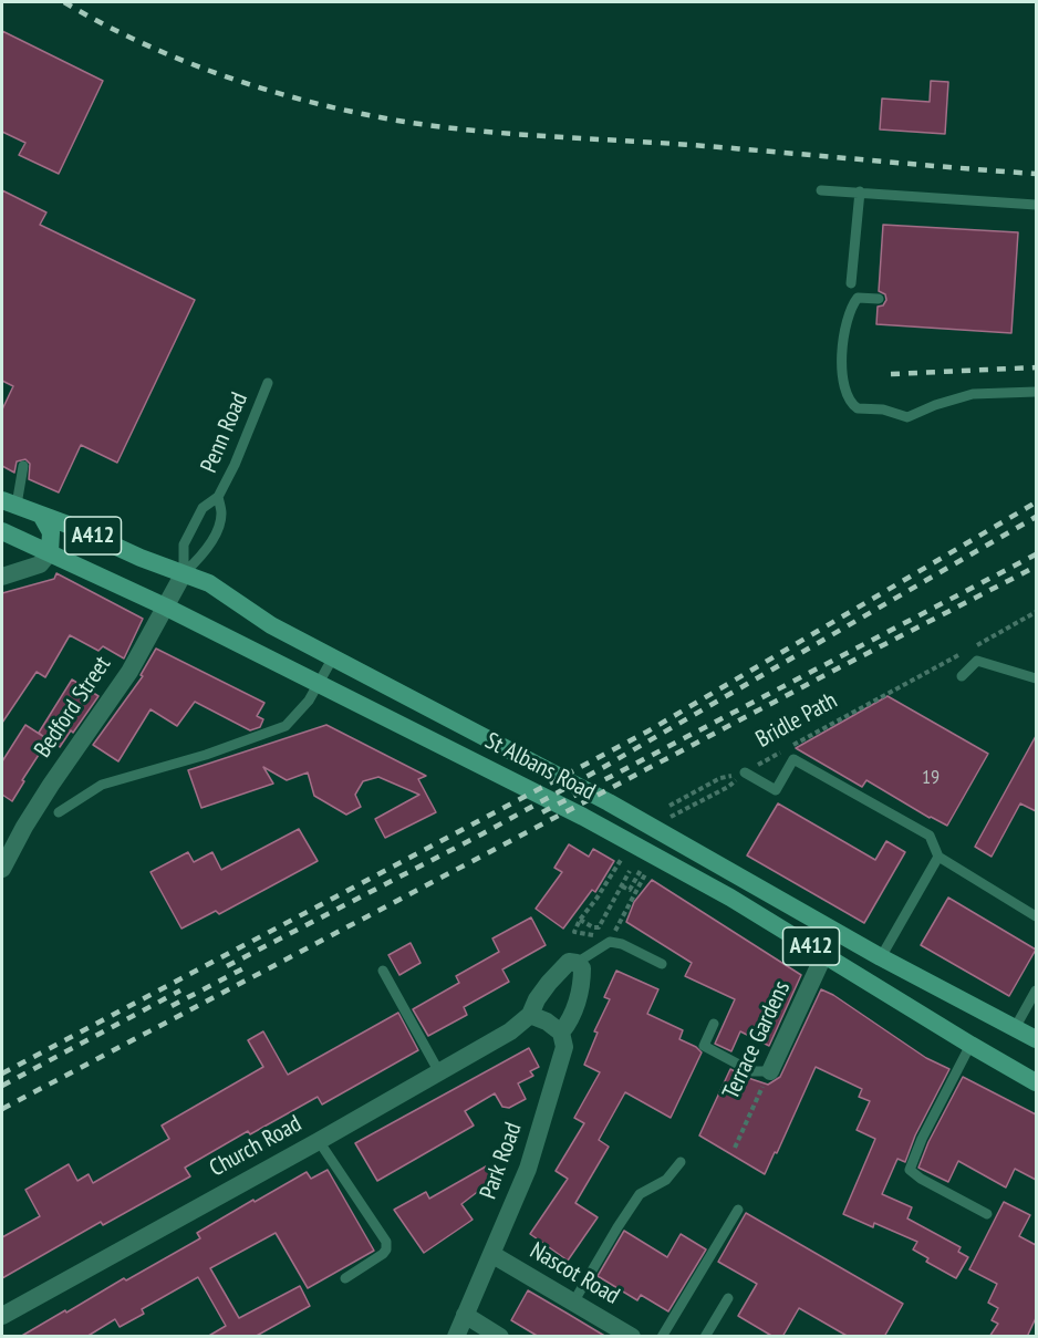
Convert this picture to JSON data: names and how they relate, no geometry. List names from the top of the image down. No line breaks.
{"streets":{"main road":["A412","St Albans Road"],"street":["Bedford Street","Terrace Gardens","Church Road","Park Road","Nascot Road"],"lane":["Penn Road"],"path":["Bridle Path"]},"crossings":[["Penn Road","Bedford Street"],["Penn Road","St Albans Road"],["Bedford Street","St Albans Road"],["St Albans Road","Terrace Gardens"],["Park Road","Nascot Road"]],"house_numbers":["19"]}
